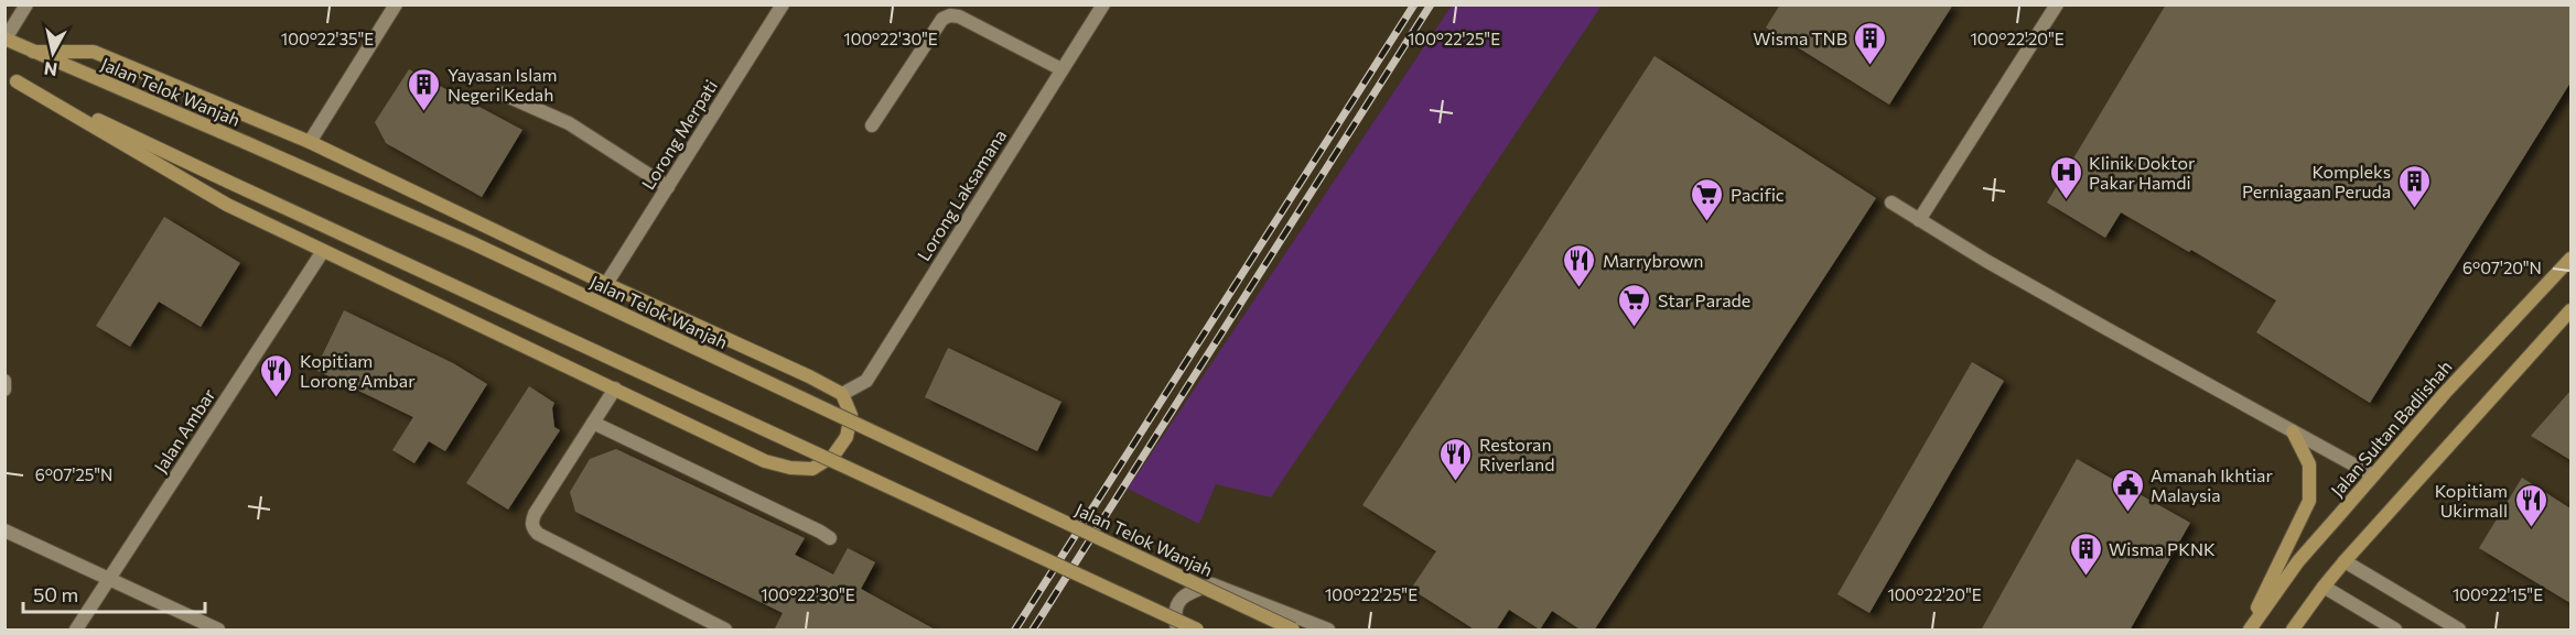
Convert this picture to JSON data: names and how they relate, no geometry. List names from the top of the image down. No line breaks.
{"streets":{"main road":["Jalan Telok Wanjah","Jalan Sultan Badlishah"],"street":["Lorong Merpati","Lorong Laksamana","Jalan Ambar"]},"places":{"building":["Wisma TNB","Yayasan Islam Negeri Kedah","Kompleks Perniagaan Peruda","Wisma PKNK"],"hospital":["Klinik Doktor Pakar Hamdi"],"supermarket":["Pacific","Star Parade"],"restaurant":["Marrybrown","Kopitiam Lorong Ambar","Restoran Riverland","Kopitiam Ukirmall"],"public building":["Amanah Ikhtiar Malaysia"]},"scale_bar":"50 m","north":"bottom","coordinates":["100°22'35\"E","100°22'30\"E","100°22'25\"E","100°22'20\"E","6°07'20\"N","6°07'25\"N","100°22'15\"E"]}
